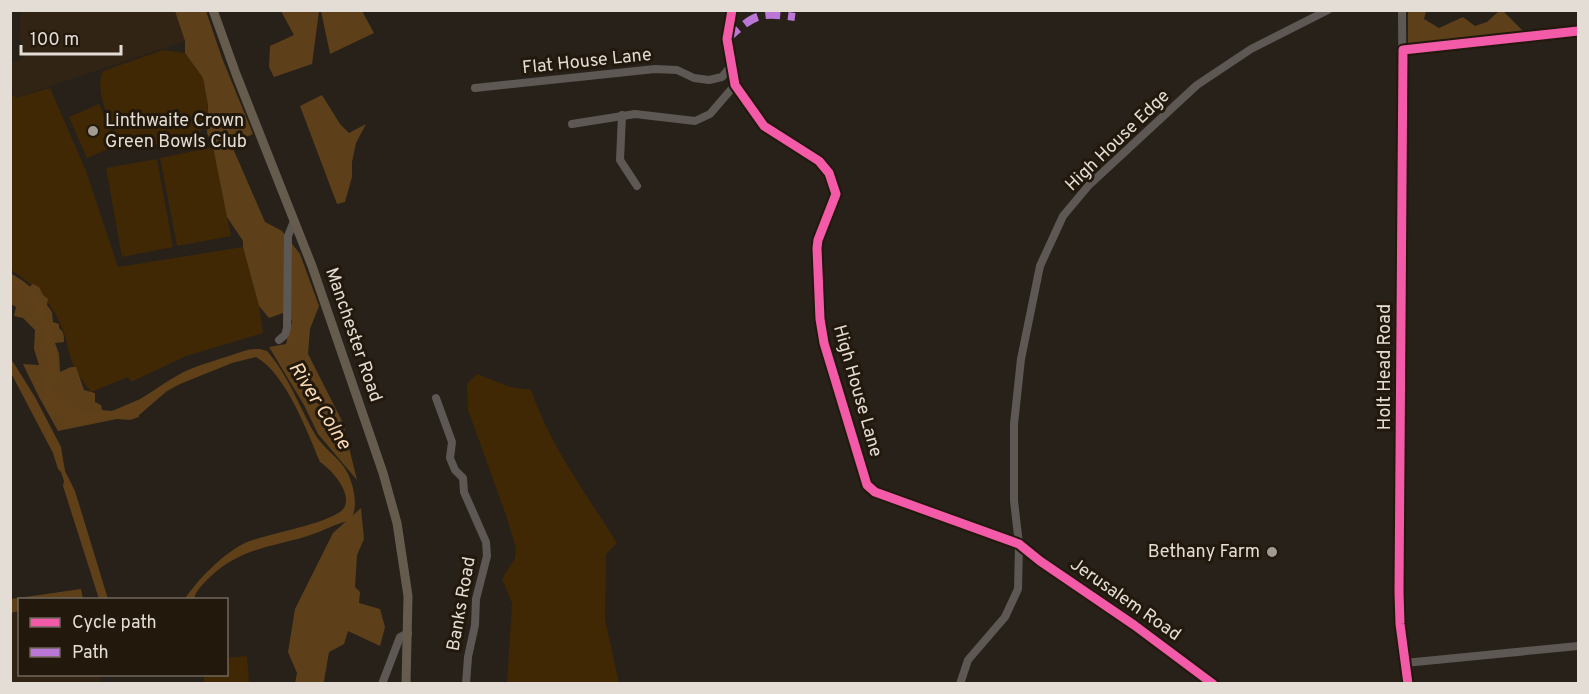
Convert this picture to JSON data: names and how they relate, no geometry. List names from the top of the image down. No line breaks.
{"streets":{"main road":["Manchester Road"],"street":["Flat House Lane","High House Edge","Holt Head Road","High House Lane","Jerusalem Road","Banks Road"]},"crossings":[["Flat House Lane","High House Lane"],["High House Edge","High House Lane"],["High House Edge","Jerusalem Road"],["High House Lane","Jerusalem Road"]],"water":["River Colne"],"places":["Linthwaite Crown Green Bowls Club","Bethany Farm"],"legend":["Cycle path","Path"],"scale_bar":"100 m"}
